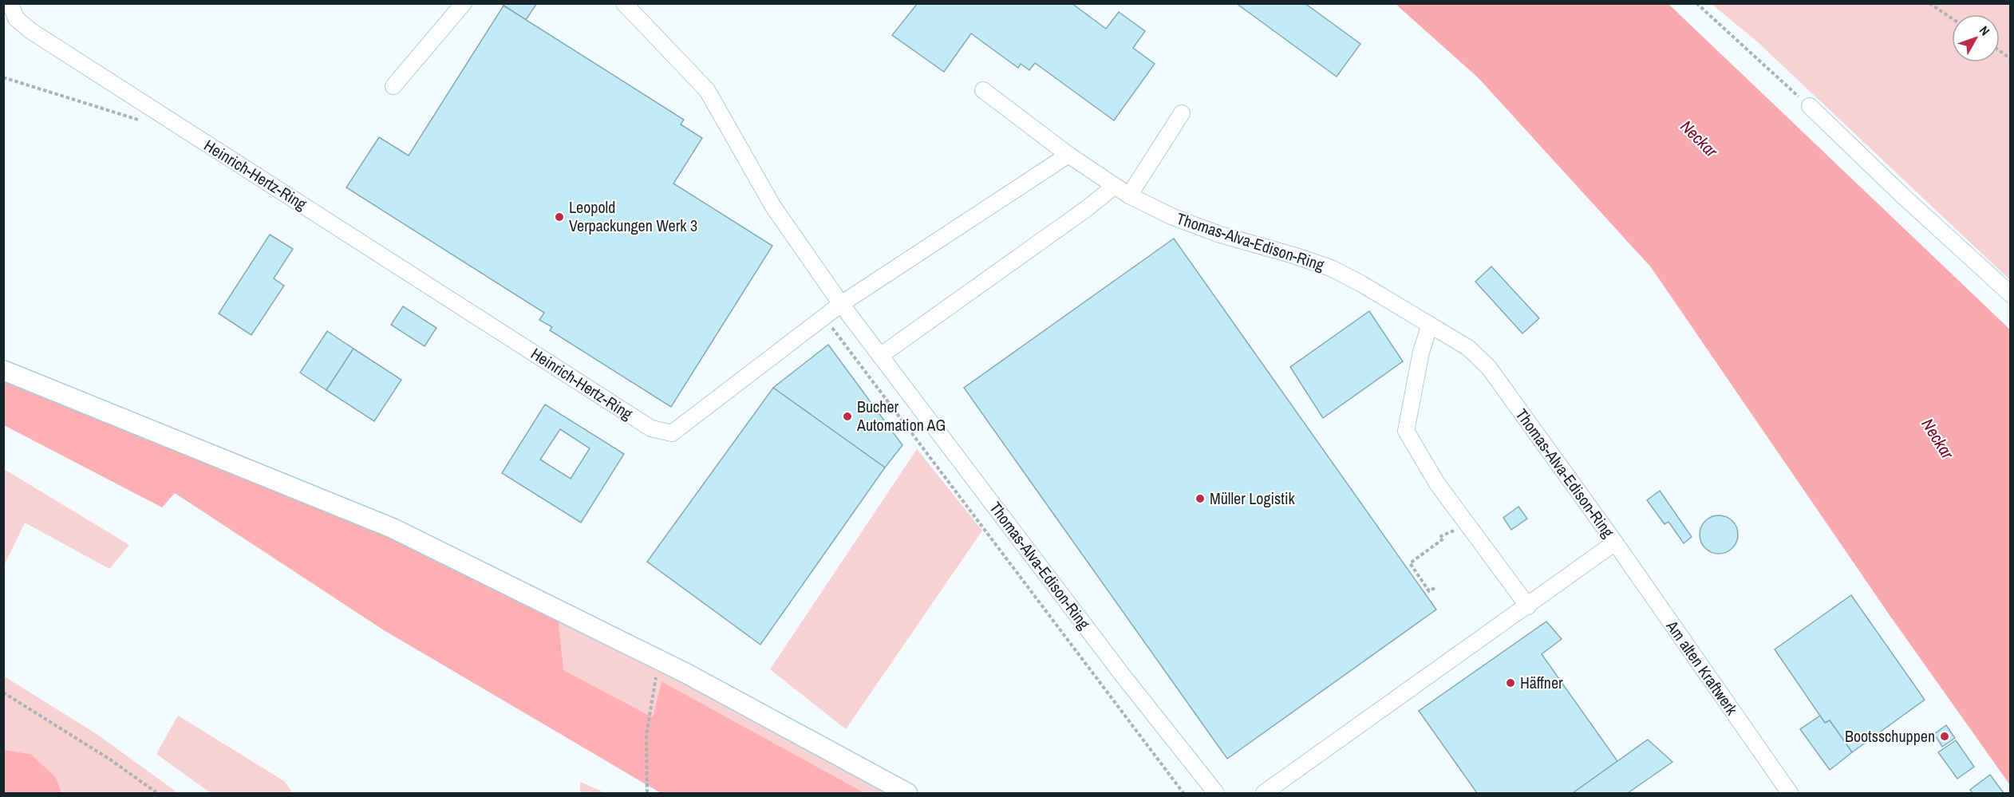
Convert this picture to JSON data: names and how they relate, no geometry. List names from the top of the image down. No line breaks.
{"streets":{"street":["Heinrich-Hertz-Ring","Thomas-Alva-Edison-Ring","Am alten Kraftwerk"]},"crossings":[["Heinrich-Hertz-Ring","Thomas-Alva-Edison-Ring"],["Thomas-Alva-Edison-Ring","Am alten Kraftwerk"]],"water":["Neckar"],"places":["Leopold Verpackungen Werk 3","Bucher Automation AG","Müller Logistik","Häffner","Bootsschuppen"],"north":"top right"}
